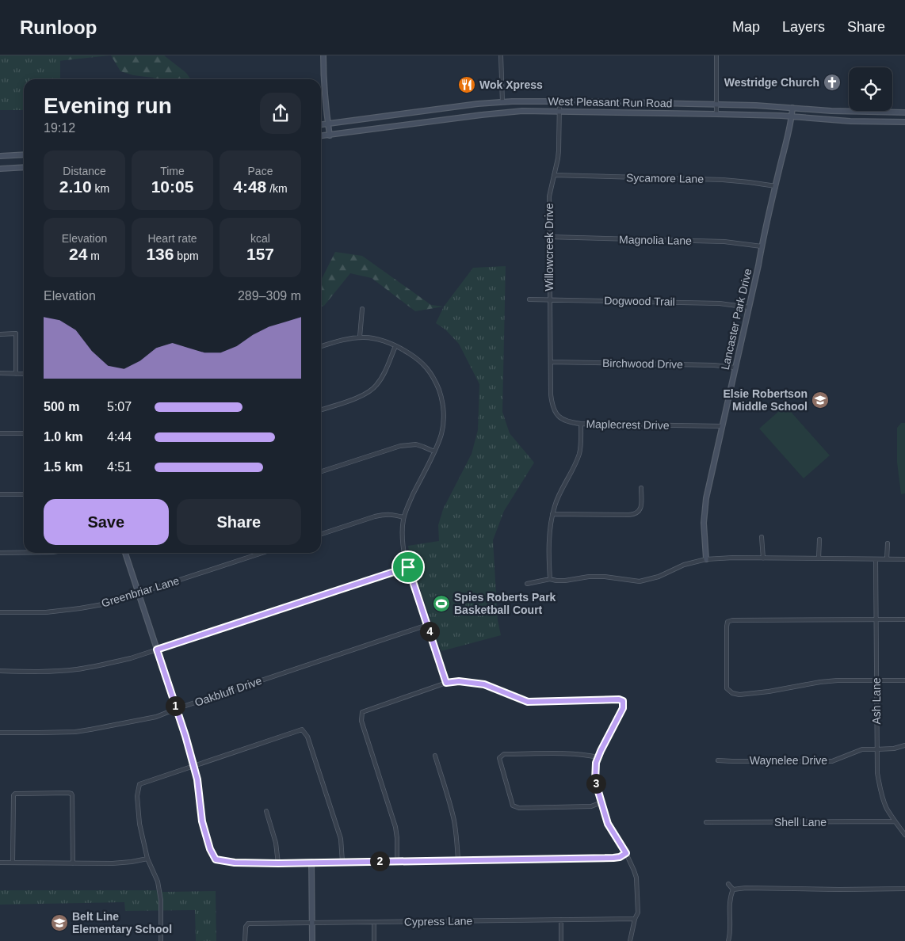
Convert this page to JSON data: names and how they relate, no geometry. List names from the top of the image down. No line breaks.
{"streets":{"main road":["West Pleasant Run Road","Lancaster Park Drive"],"street":["Sycamore Lane","Magnolia Lane","Willowcreek Drive","Dogwood Trail","Birchwood Drive","Maplecrest Drive","Greenbriar Lane","Oakbluff Drive","Ash Lane","Waynelee Drive","Shell Lane","Cypress Lane"]},"crossings":[["West Pleasant Run Road","Willowcreek Drive"],["West Pleasant Run Road","Lancaster Park Drive"],["Sycamore Lane","Willowcreek Drive"],["Sycamore Lane","Lancaster Park Drive"],["Magnolia Lane","Willowcreek Drive"],["Magnolia Lane","Lancaster Park Drive"],["Willowcreek Drive","Dogwood Trail"],["Willowcreek Drive","Birchwood Drive"],["Willowcreek Drive","Maplecrest Drive"],["Dogwood Trail","Lancaster Park Drive"],["Lancaster Park Drive","Birchwood Drive"],["Lancaster Park Drive","Maplecrest Drive"],["Ash Lane","Waynelee Drive"],["Ash Lane","Shell Lane"]],"places":{"church":["Westridge Church"],"restaurant":["Wok Xpress"],"school or university":["Elsie Robertson Middle School","Belt Line Elementary School"],"sports":["Spies Roberts Park Basketball Court"]},"page":{"header":"Runloop","nav":["Map","Layers","Share"],"heading":["Evening run","19:12"],"stats":[["Distance","2.10 km"],["Time","10:05"],["Pace","4:48 /km"],["Elevation","24 m"],["Heart rate","136 bpm"],["kcal","157"]],"chart":["Elevation","289–309 m"],"list":[{"name":"500 m","note":"5:07"},{"name":"1.0 km","note":"4:44"},{"name":"1.5 km","note":"4:51"}],"buttons":["Save","Share"],"pins":["4","1","3","2"]}}
